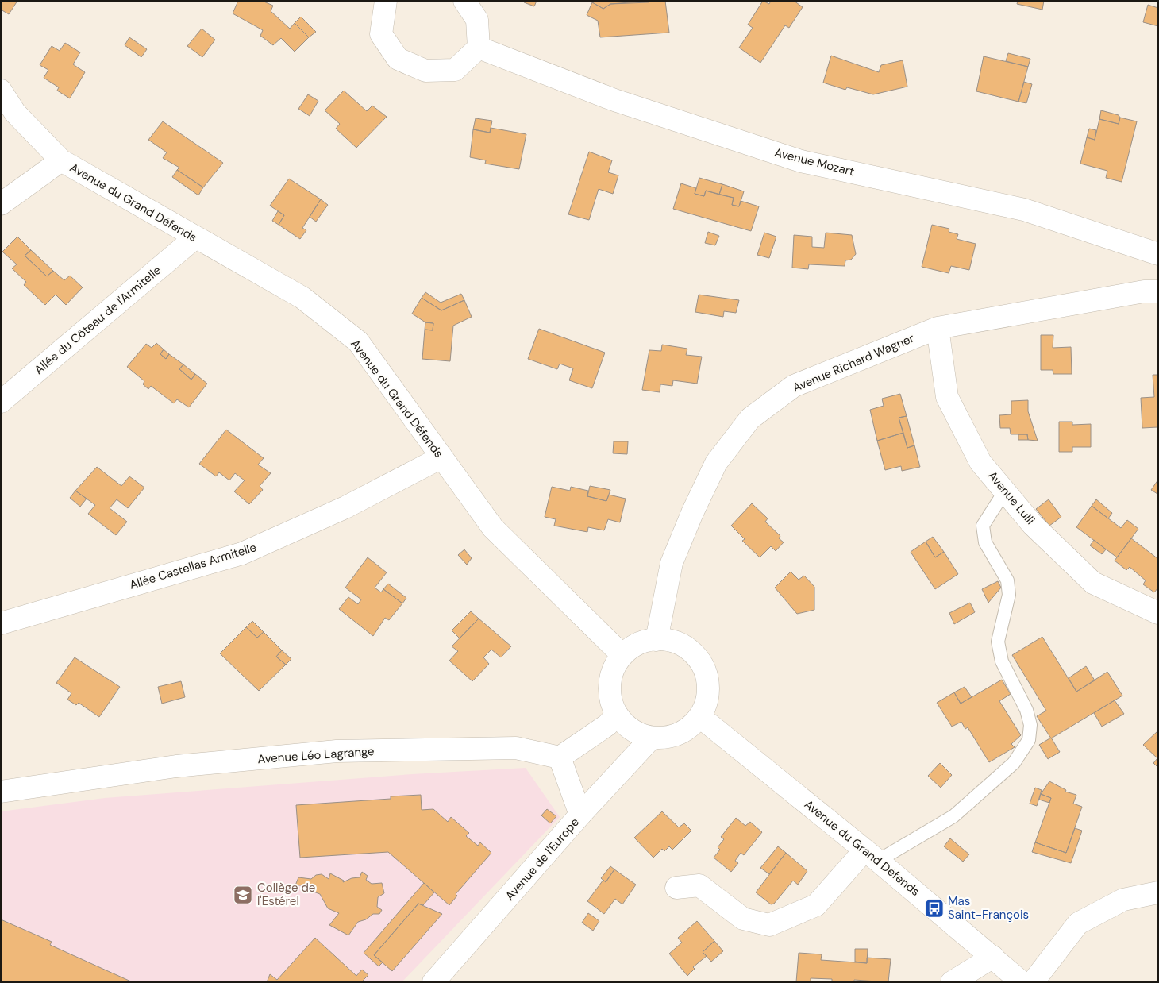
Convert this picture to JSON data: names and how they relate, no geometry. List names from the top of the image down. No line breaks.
{"streets":{"street":["Avenue Mozart","Avenue du Grand Défends","Allée du Côteau de l'Armitelle","Avenue Richard Wagner","Avenue Lulli","Allée Castellas Armitelle","Avenue Léo Lagrange","Avenue de l'Europe"]},"crossings":[["Avenue du Grand Défends","Allée du Côteau de l'Armitelle"],["Avenue du Grand Défends","Avenue Richard Wagner"],["Avenue du Grand Défends","Allée Castellas Armitelle"],["Avenue du Grand Défends","Avenue de l'Europe"],["Avenue Richard Wagner","Avenue Lulli"],["Avenue Richard Wagner","Avenue de l'Europe"]],"places":{"school or university":["Collège de l'Estérel"],"bus stop":["Mas Saint-François"]}}
